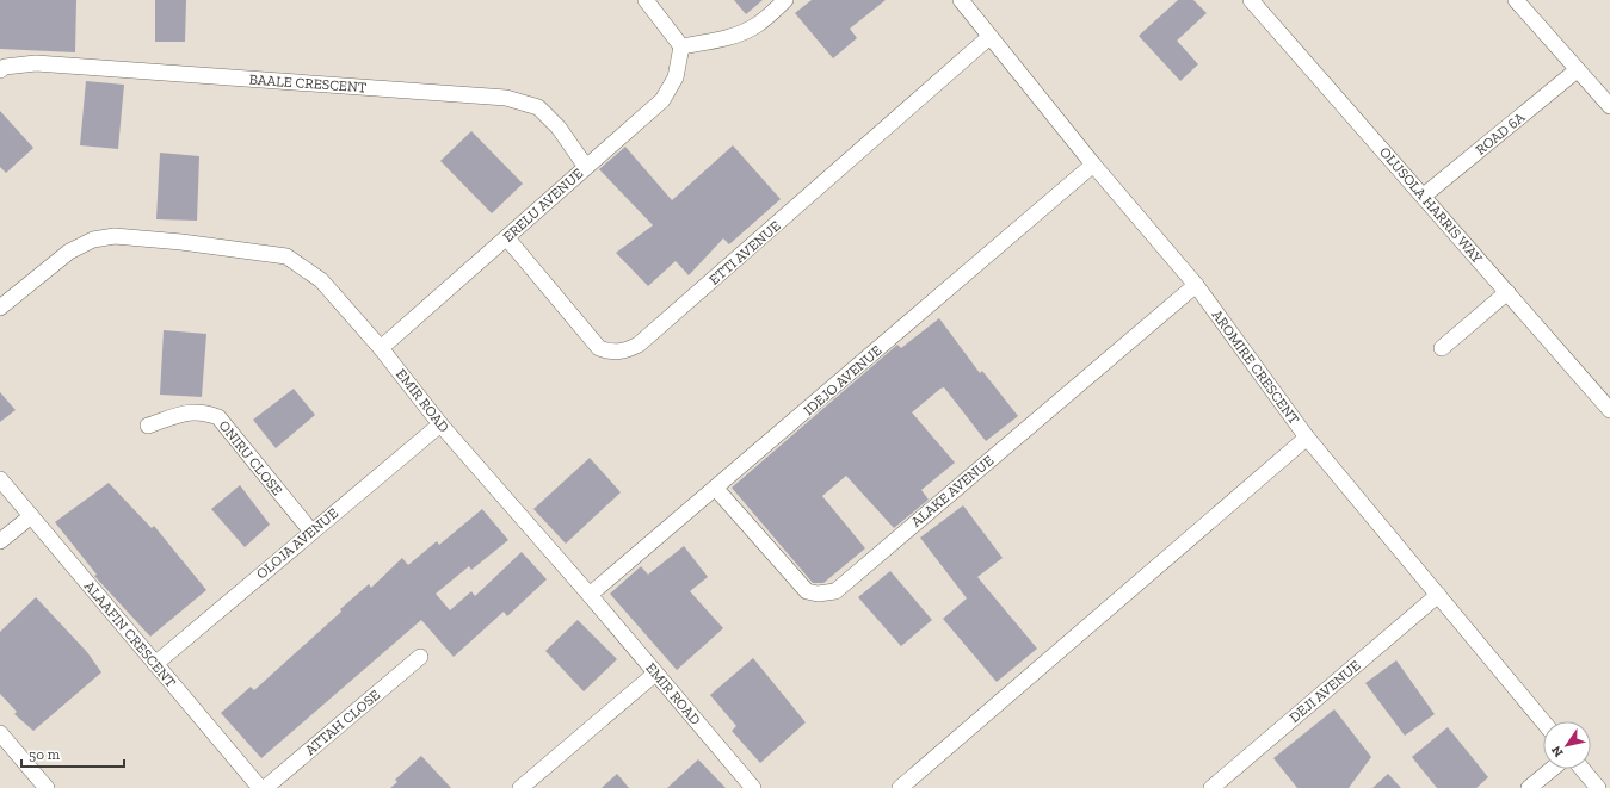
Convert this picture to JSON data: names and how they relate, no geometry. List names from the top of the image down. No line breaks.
{"streets":{"street":["BAALE CRESCENT","ROAD 6A","ERELU AVENUE","OLUSOLA HARRIS WAY","ETTI AVENUE","AROMIRE CRESCENT","IDEJO AVENUE","EMIR ROAD","ONIRU CLOSE","ALAKE AVENUE","OLOJA AVENUE","ALAAFIN CRESCENT","DEJI AVENUE","ATTAH CLOSE"]},"crossings":[["BAALE CRESCENT","ERELU AVENUE"],["ROAD 6A","OLUSOLA HARRIS WAY"],["ERELU AVENUE","ETTI AVENUE"],["ERELU AVENUE","EMIR ROAD"],["ETTI AVENUE","AROMIRE CRESCENT"],["AROMIRE CRESCENT","IDEJO AVENUE"],["AROMIRE CRESCENT","ALAKE AVENUE"],["AROMIRE CRESCENT","DEJI AVENUE"],["IDEJO AVENUE","EMIR ROAD"],["IDEJO AVENUE","ALAKE AVENUE"],["EMIR ROAD","OLOJA AVENUE"],["ONIRU CLOSE","OLOJA AVENUE"],["OLOJA AVENUE","ALAAFIN CRESCENT"]],"scale_bar":"50 m","north":"bottom left"}
